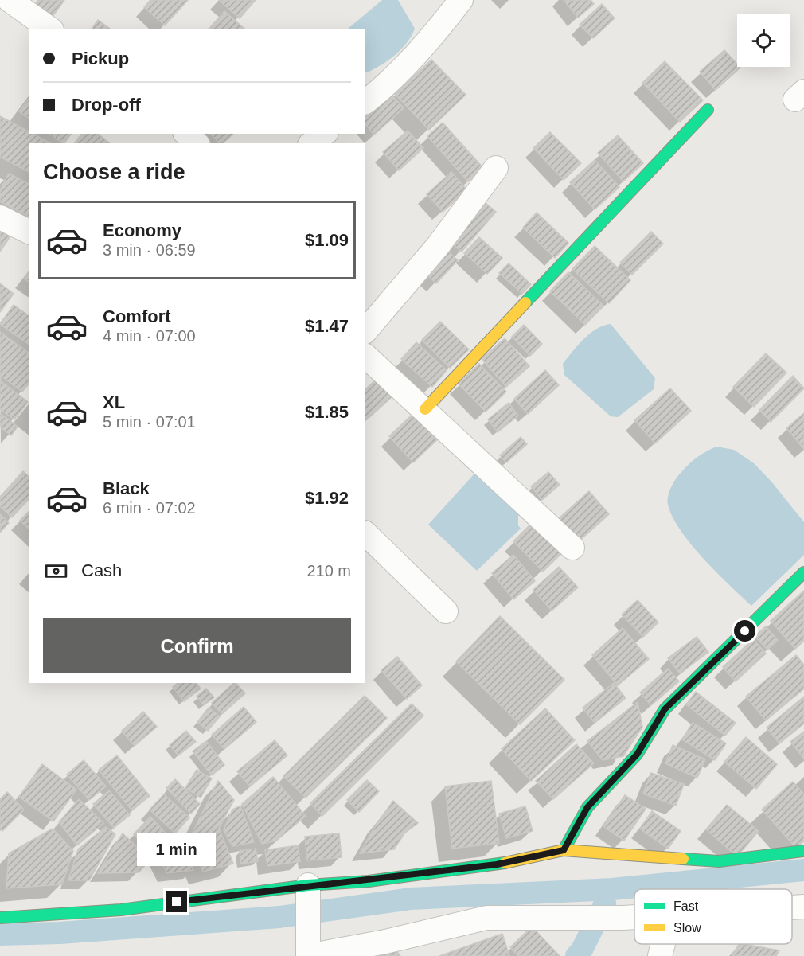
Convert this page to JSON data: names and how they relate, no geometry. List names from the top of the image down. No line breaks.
{"legend":["Fast","Slow"],"page":{"banner":["Pickup","Drop-off"],"heading":"Choose a ride","list":[{"name":"Economy","note":"3 min · 06:59","value":"$1.09"},{"name":"Comfort","note":"4 min · 07:00","value":"$1.47"},{"name":"XL","note":"5 min · 07:01","value":"$1.85"},{"name":"Black","note":"6 min · 07:02","value":"$1.92"}],"pay":["Cash","210 m"],"buttons":"Confirm","bubble":"1 min"}}
